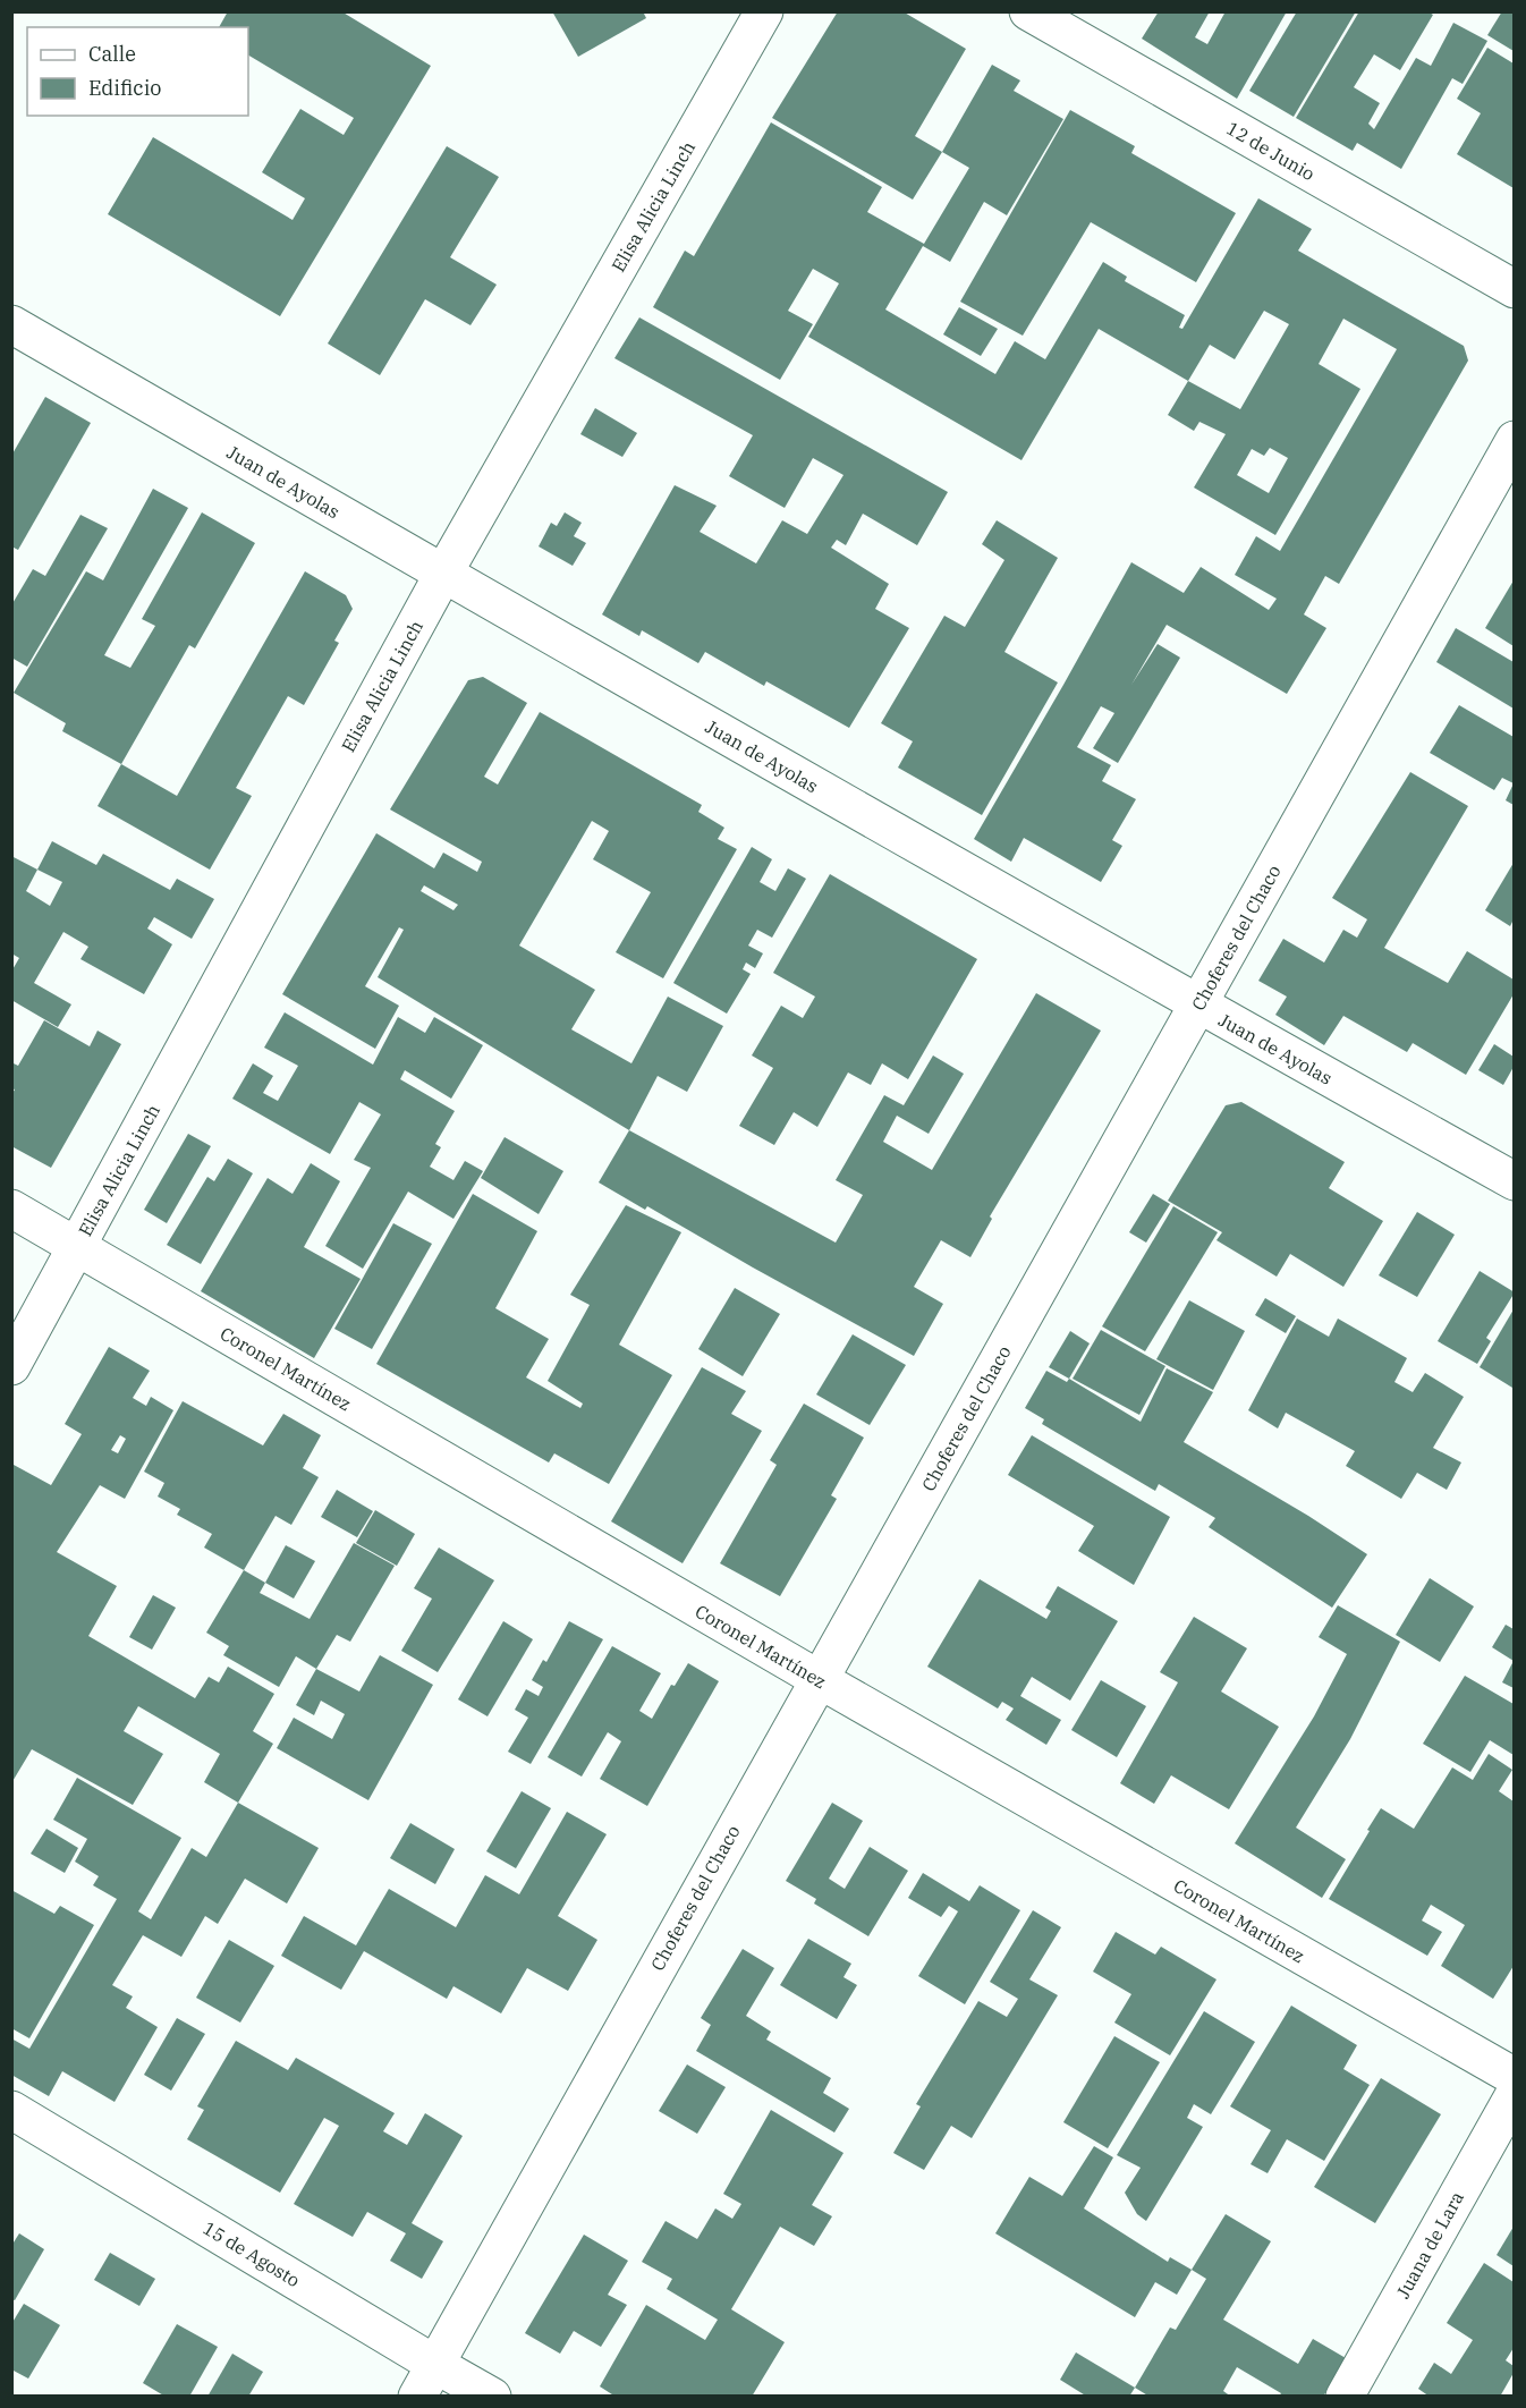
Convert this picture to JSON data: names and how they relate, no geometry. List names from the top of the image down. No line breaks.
{"streets":{"street":["12 de Junio","Elisa Alicia Linch","Juan de Ayolas","Choferes del Chaco","Coronel Martínez","Juana de Lara","15 de Agosto"]},"crossings":[["Elisa Alicia Linch","Juan de Ayolas"],["Elisa Alicia Linch","Coronel Martínez"],["Juan de Ayolas","Choferes del Chaco"],["Choferes del Chaco","Coronel Martínez"],["Choferes del Chaco","15 de Agosto"]],"legend":["Calle","Edificio"]}
